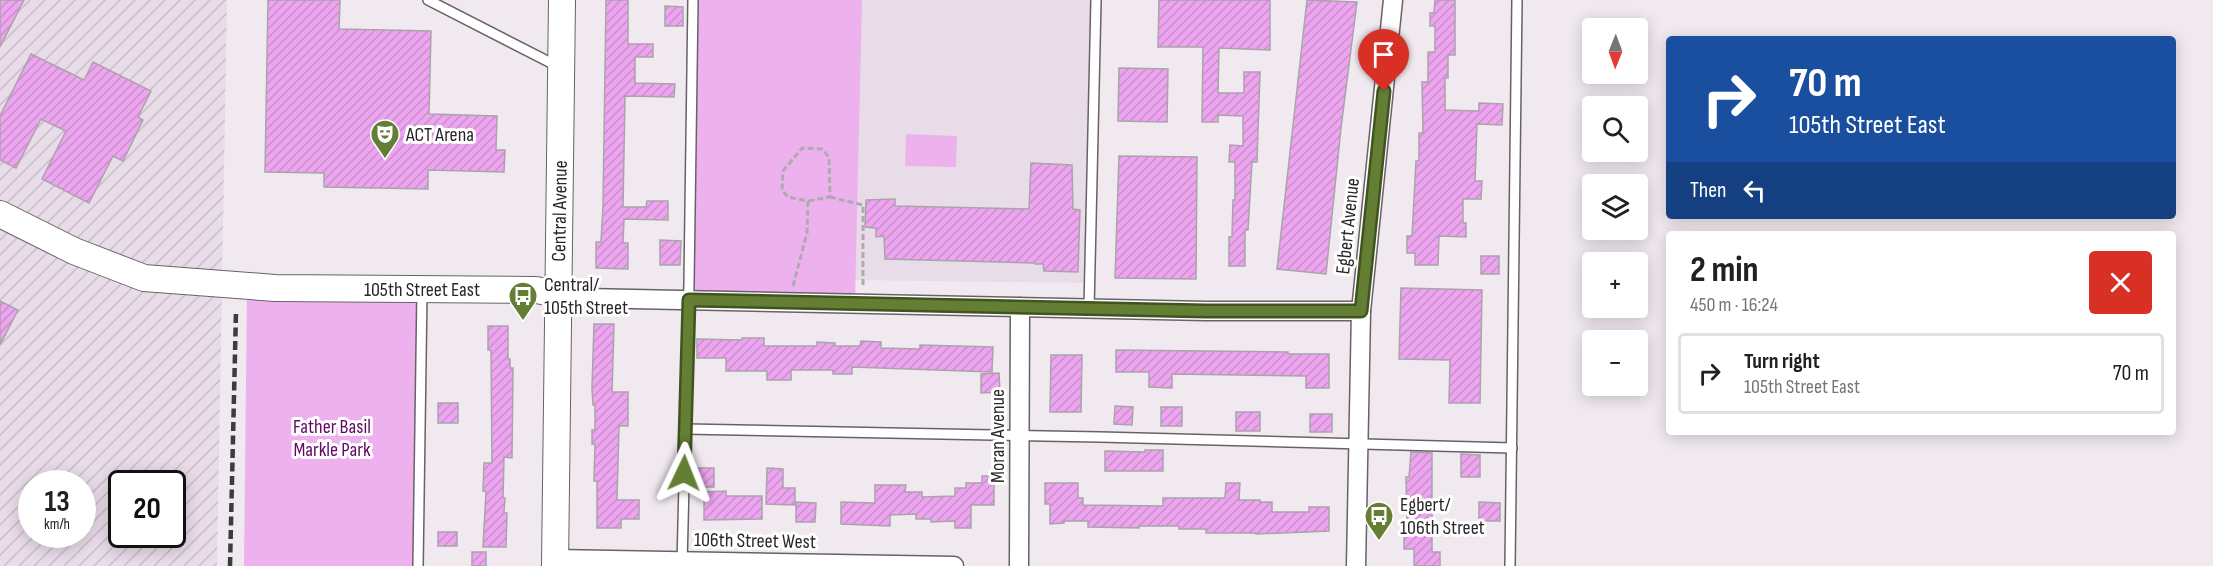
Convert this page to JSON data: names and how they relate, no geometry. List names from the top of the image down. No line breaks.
{"streets":{"street":["Central Avenue","Egbert Avenue","105th Street East","Moran Avenue","106th Street West"]},"crossings":[["Central Avenue","105th Street East"],["Central Avenue","106th Street West"],["Egbert Avenue","105th Street East"],["105th Street East","Moran Avenue"]],"parks":["Father Basil Markle Park"],"places":{"theatre":["ACT Arena"],"bus stop":["Central/ 105th Street","Egbert/ 106th Street"]},"north":"bottom","page":{"map_buttons":["+","−"],"turn":["70 m","105th Street East"],"then":"Then","heading":["2 min","450 m · 16:24"],"list":[{"name":"Turn right","note":"105th Street East","value":"70 m"}],"speed":"13 km/h","limit":"20"}}
